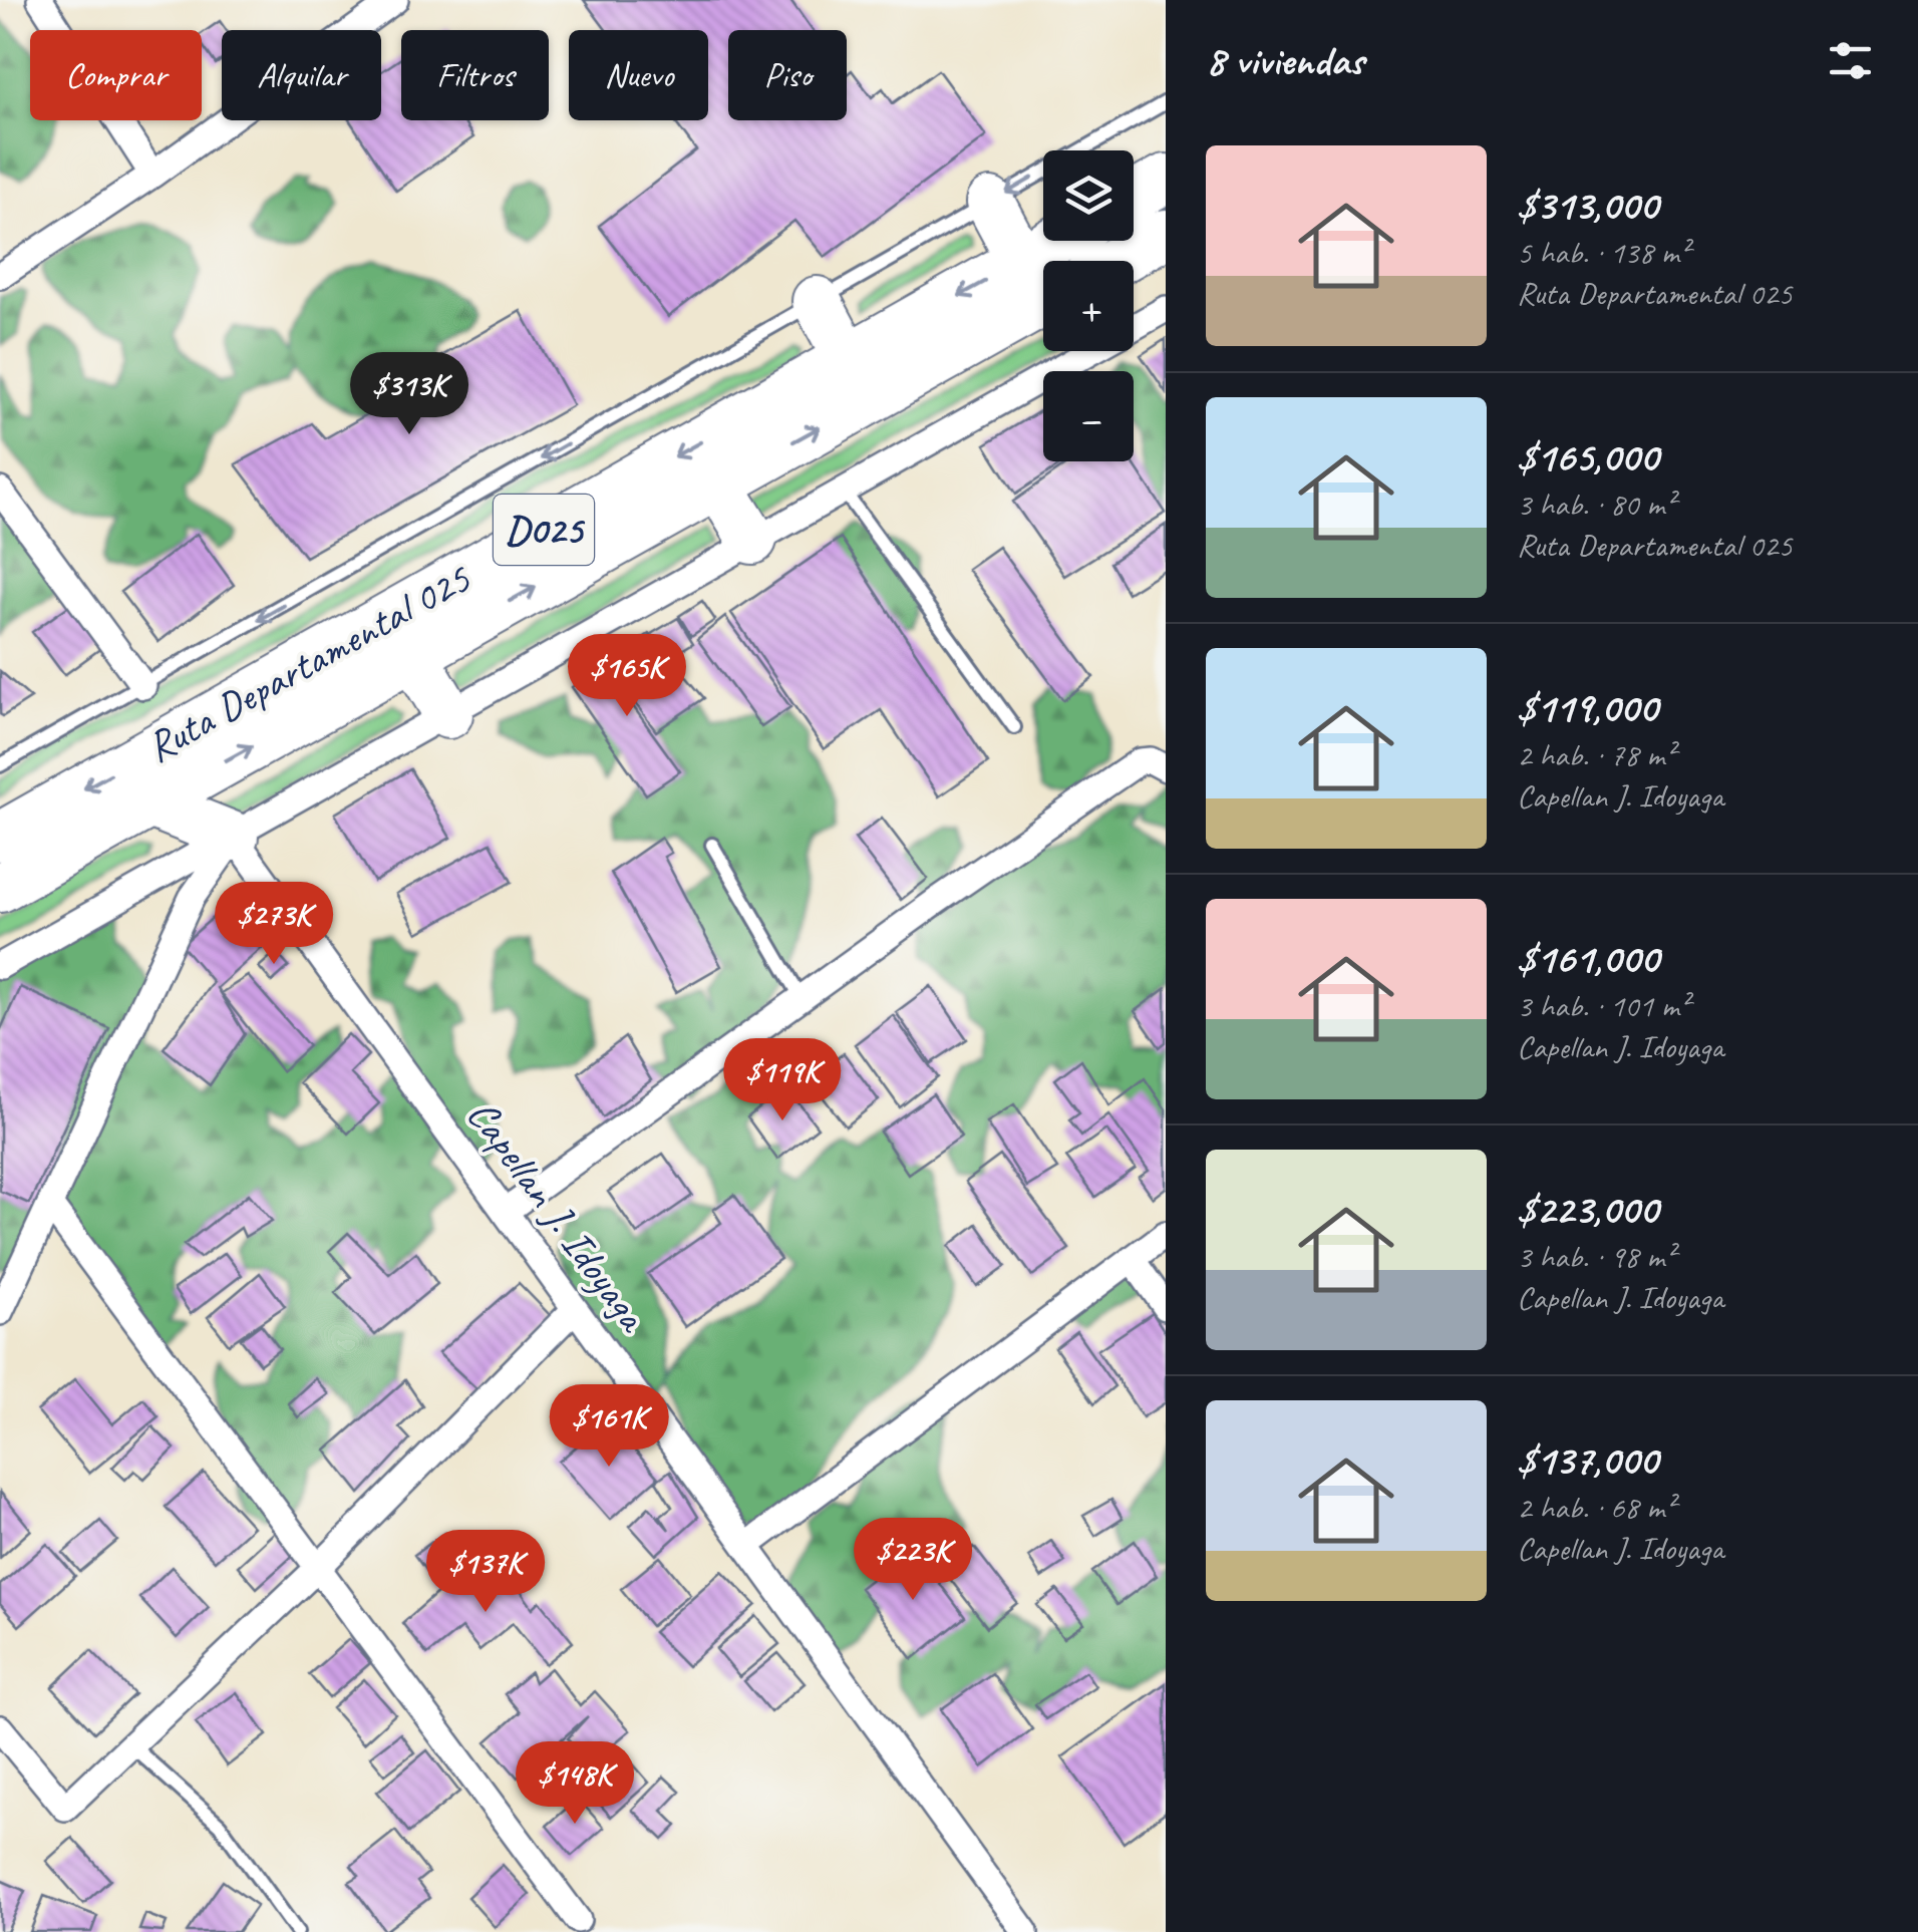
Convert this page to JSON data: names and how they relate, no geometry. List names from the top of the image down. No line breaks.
{"streets":{"highway":["D025","Ruta Departamental 025"],"street":["Capellan J. Idoyaga"]},"page":{"heading":"8 viviendas","chip":["Comprar","Alquilar","Filtros","Nuevo","Piso"],"list":[{"name":"$313,000","note":"5 hab. · 138 m² · Ruta Departamental 025"},{"name":"$165,000","note":"3 hab. · 80 m² · Ruta Departamental 025"},{"name":"$119,000","note":"2 hab. · 78 m² · Capellan J. Idoyaga"},{"name":"$161,000","note":"3 hab. · 101 m² · Capellan J. Idoyaga"},{"name":"$223,000","note":"3 hab. · 98 m² · Capellan J. Idoyaga"},{"name":"$137,000","note":"2 hab. · 68 m² · Capellan J. Idoyaga"}],"map_buttons":["+","−"],"price":["$313K","$165K","$273K","$119K","$161K","$223K","$137K","$148K"]}}
